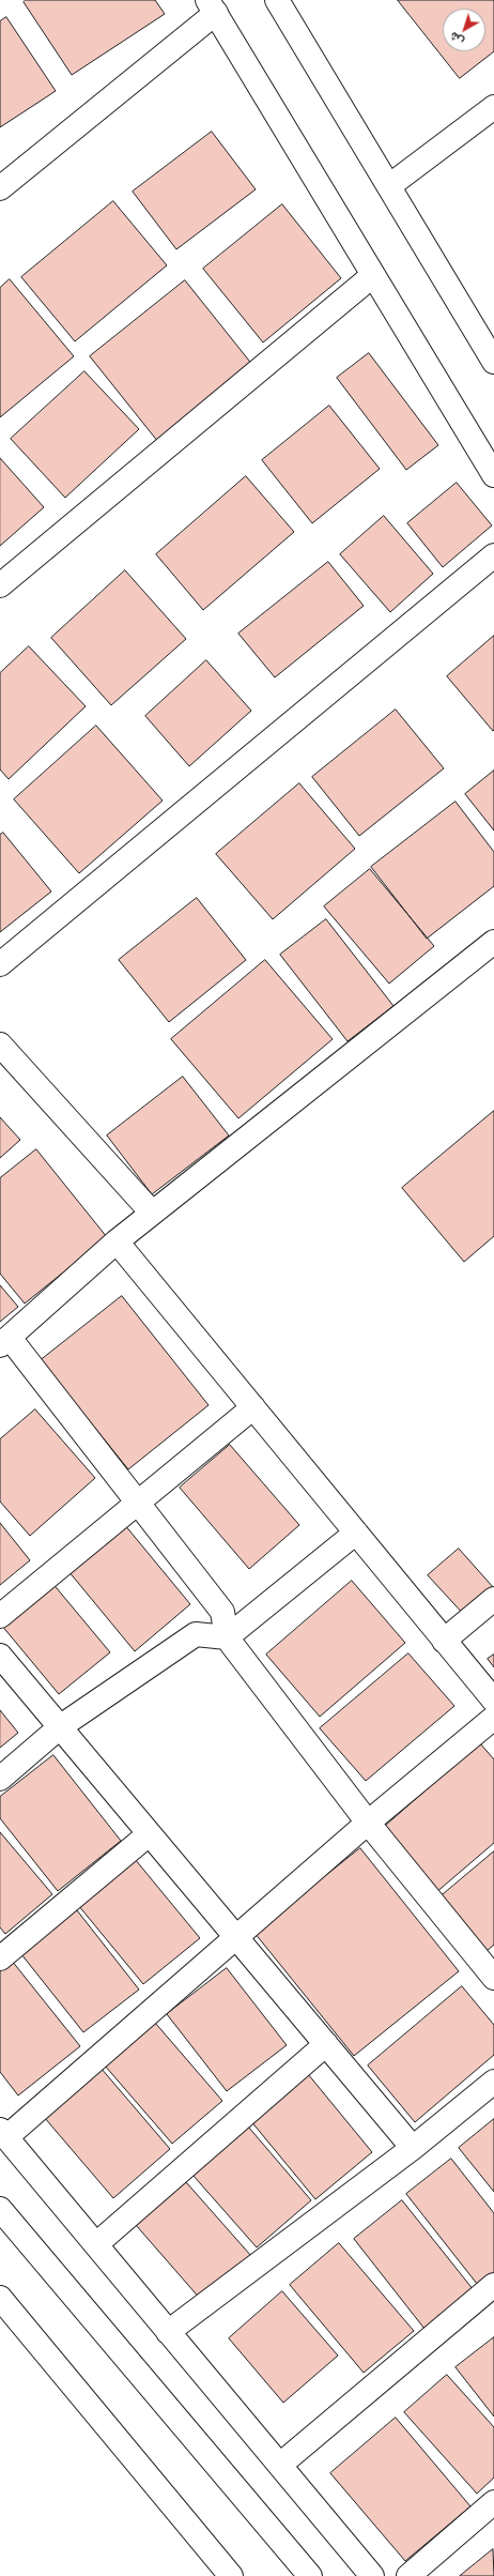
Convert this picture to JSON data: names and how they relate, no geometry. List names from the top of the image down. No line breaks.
{"north":"bottom left"}
